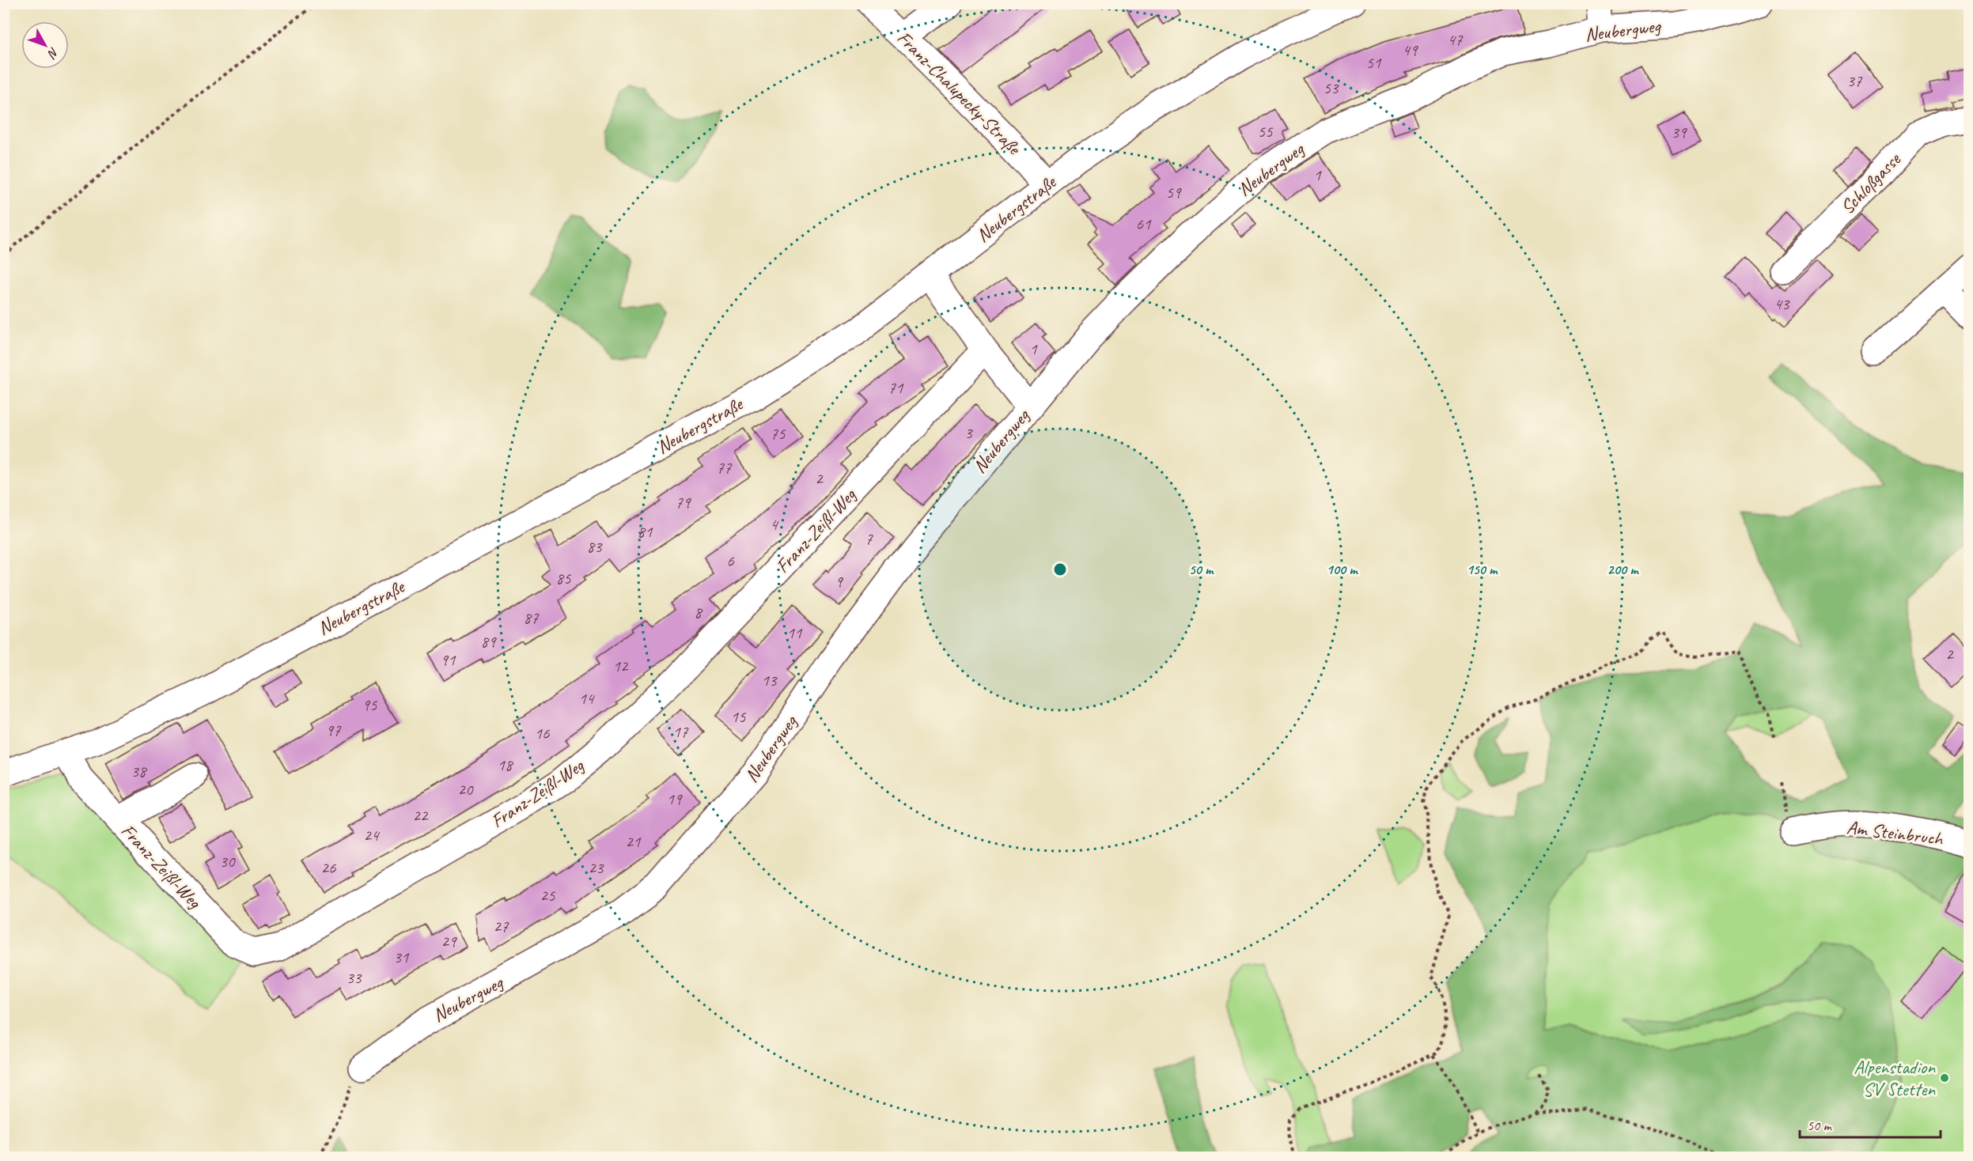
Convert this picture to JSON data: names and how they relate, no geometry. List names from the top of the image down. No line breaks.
{"streets":{"street":["Neubergweg","Franz-Chalupecky-Straße","Schloßgasse","Neubergstraße","Franz-Zeißl-Weg","Am Steinbruch"]},"crossings":[["Franz-Chalupecky-Straße","Neubergstraße"],["Neubergstraße","Franz-Zeißl-Weg"]],"places":["Alpenstadion SV Stetten"],"house_numbers":["47","49","51","37","53","55","39","1","59","61","43","1","71","3","75","77","2","79","4","81","7","83","6","85","9","8","87","11","89","2","91","12","13","14","95","15","97","17","16","18","38","20","19","22","24","21","30","26","23","25","27","29","31","33"],"scale_bar":"50 m","north":"bottom right","rings":["50 m","100 m","150 m","200 m"]}
